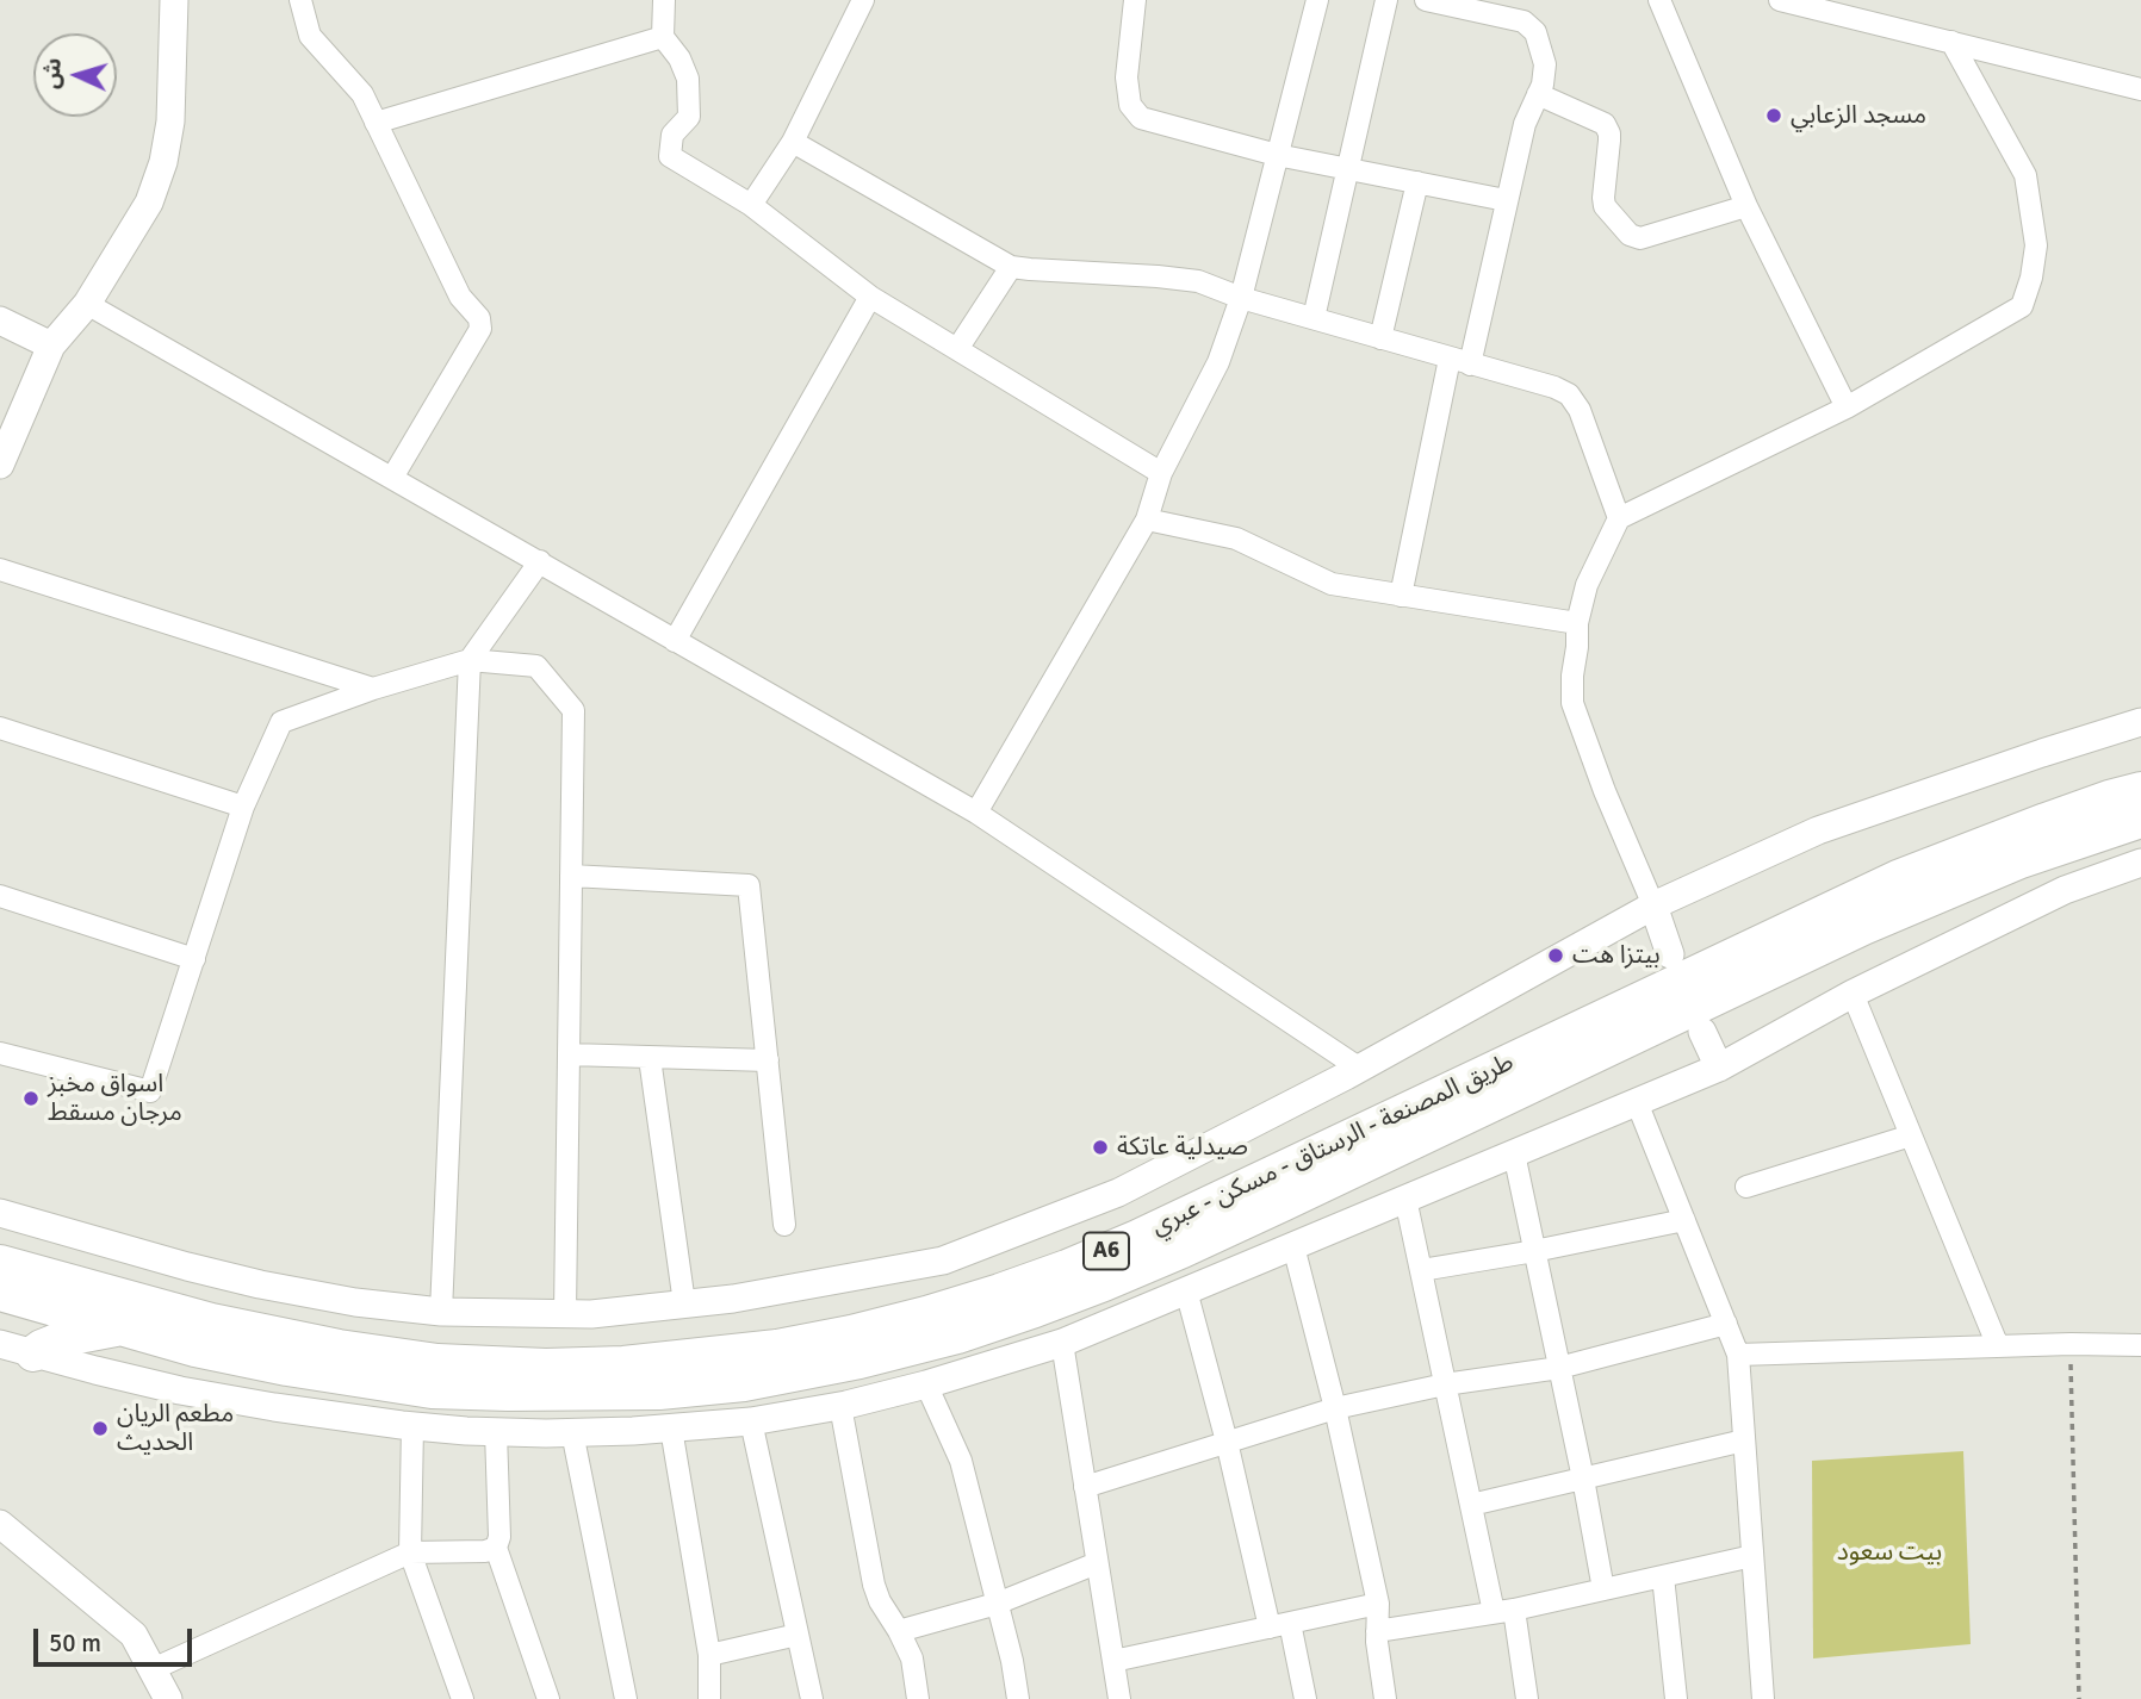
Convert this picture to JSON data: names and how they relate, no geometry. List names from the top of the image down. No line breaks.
{"streets":{"highway":["طريق المصنعة - الرستاق - مسكن - عبري","A6"]},"parks":["بيت سعود"],"places":["مسجد الزعابي","بيتزا هت","اسواق مخبز مرجان مسقط","صيدلية عاتكة","مطعم الريان الحديث"],"scale_bar":"50 m","north":"left"}
